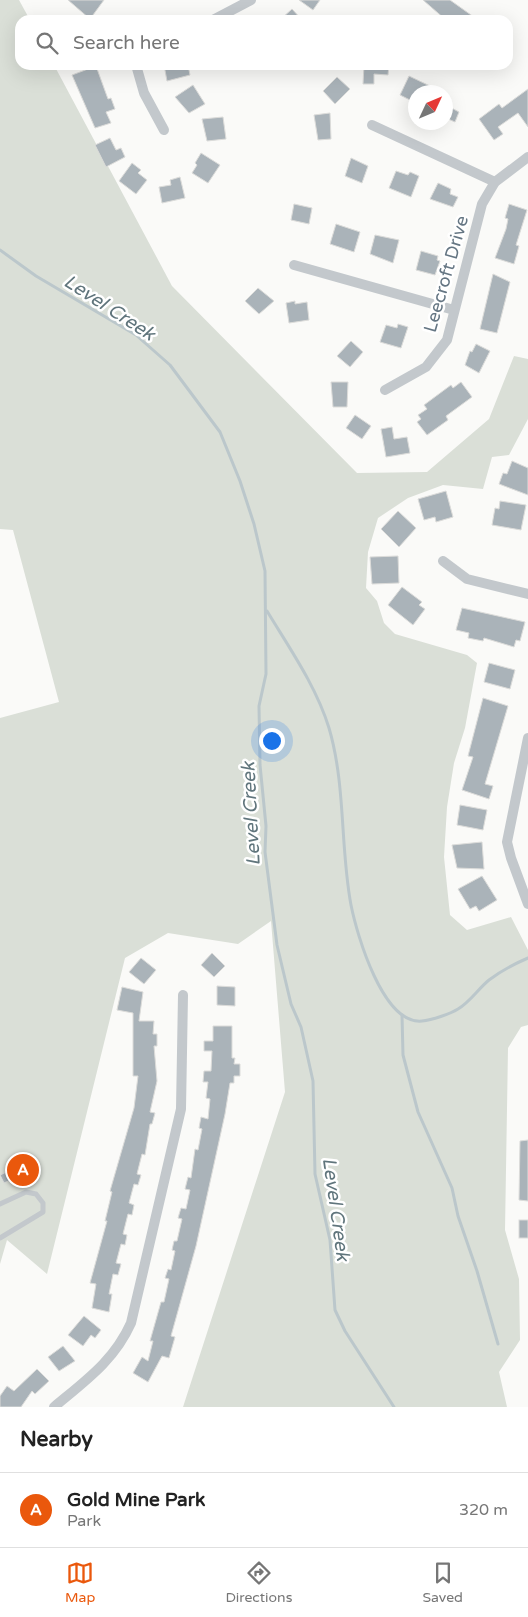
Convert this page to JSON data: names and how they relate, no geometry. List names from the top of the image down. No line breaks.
{"streets":{"street":["Leecroft Drive"]},"water":["Level Creek"],"north":"top right","page":{"search":"Search here","pins":"A","heading":"Nearby","list":[{"mark":"A","name":"Gold Mine Park","note":"Park","value":"320 m"}],"nav":["Map","Directions","Saved"]}}
